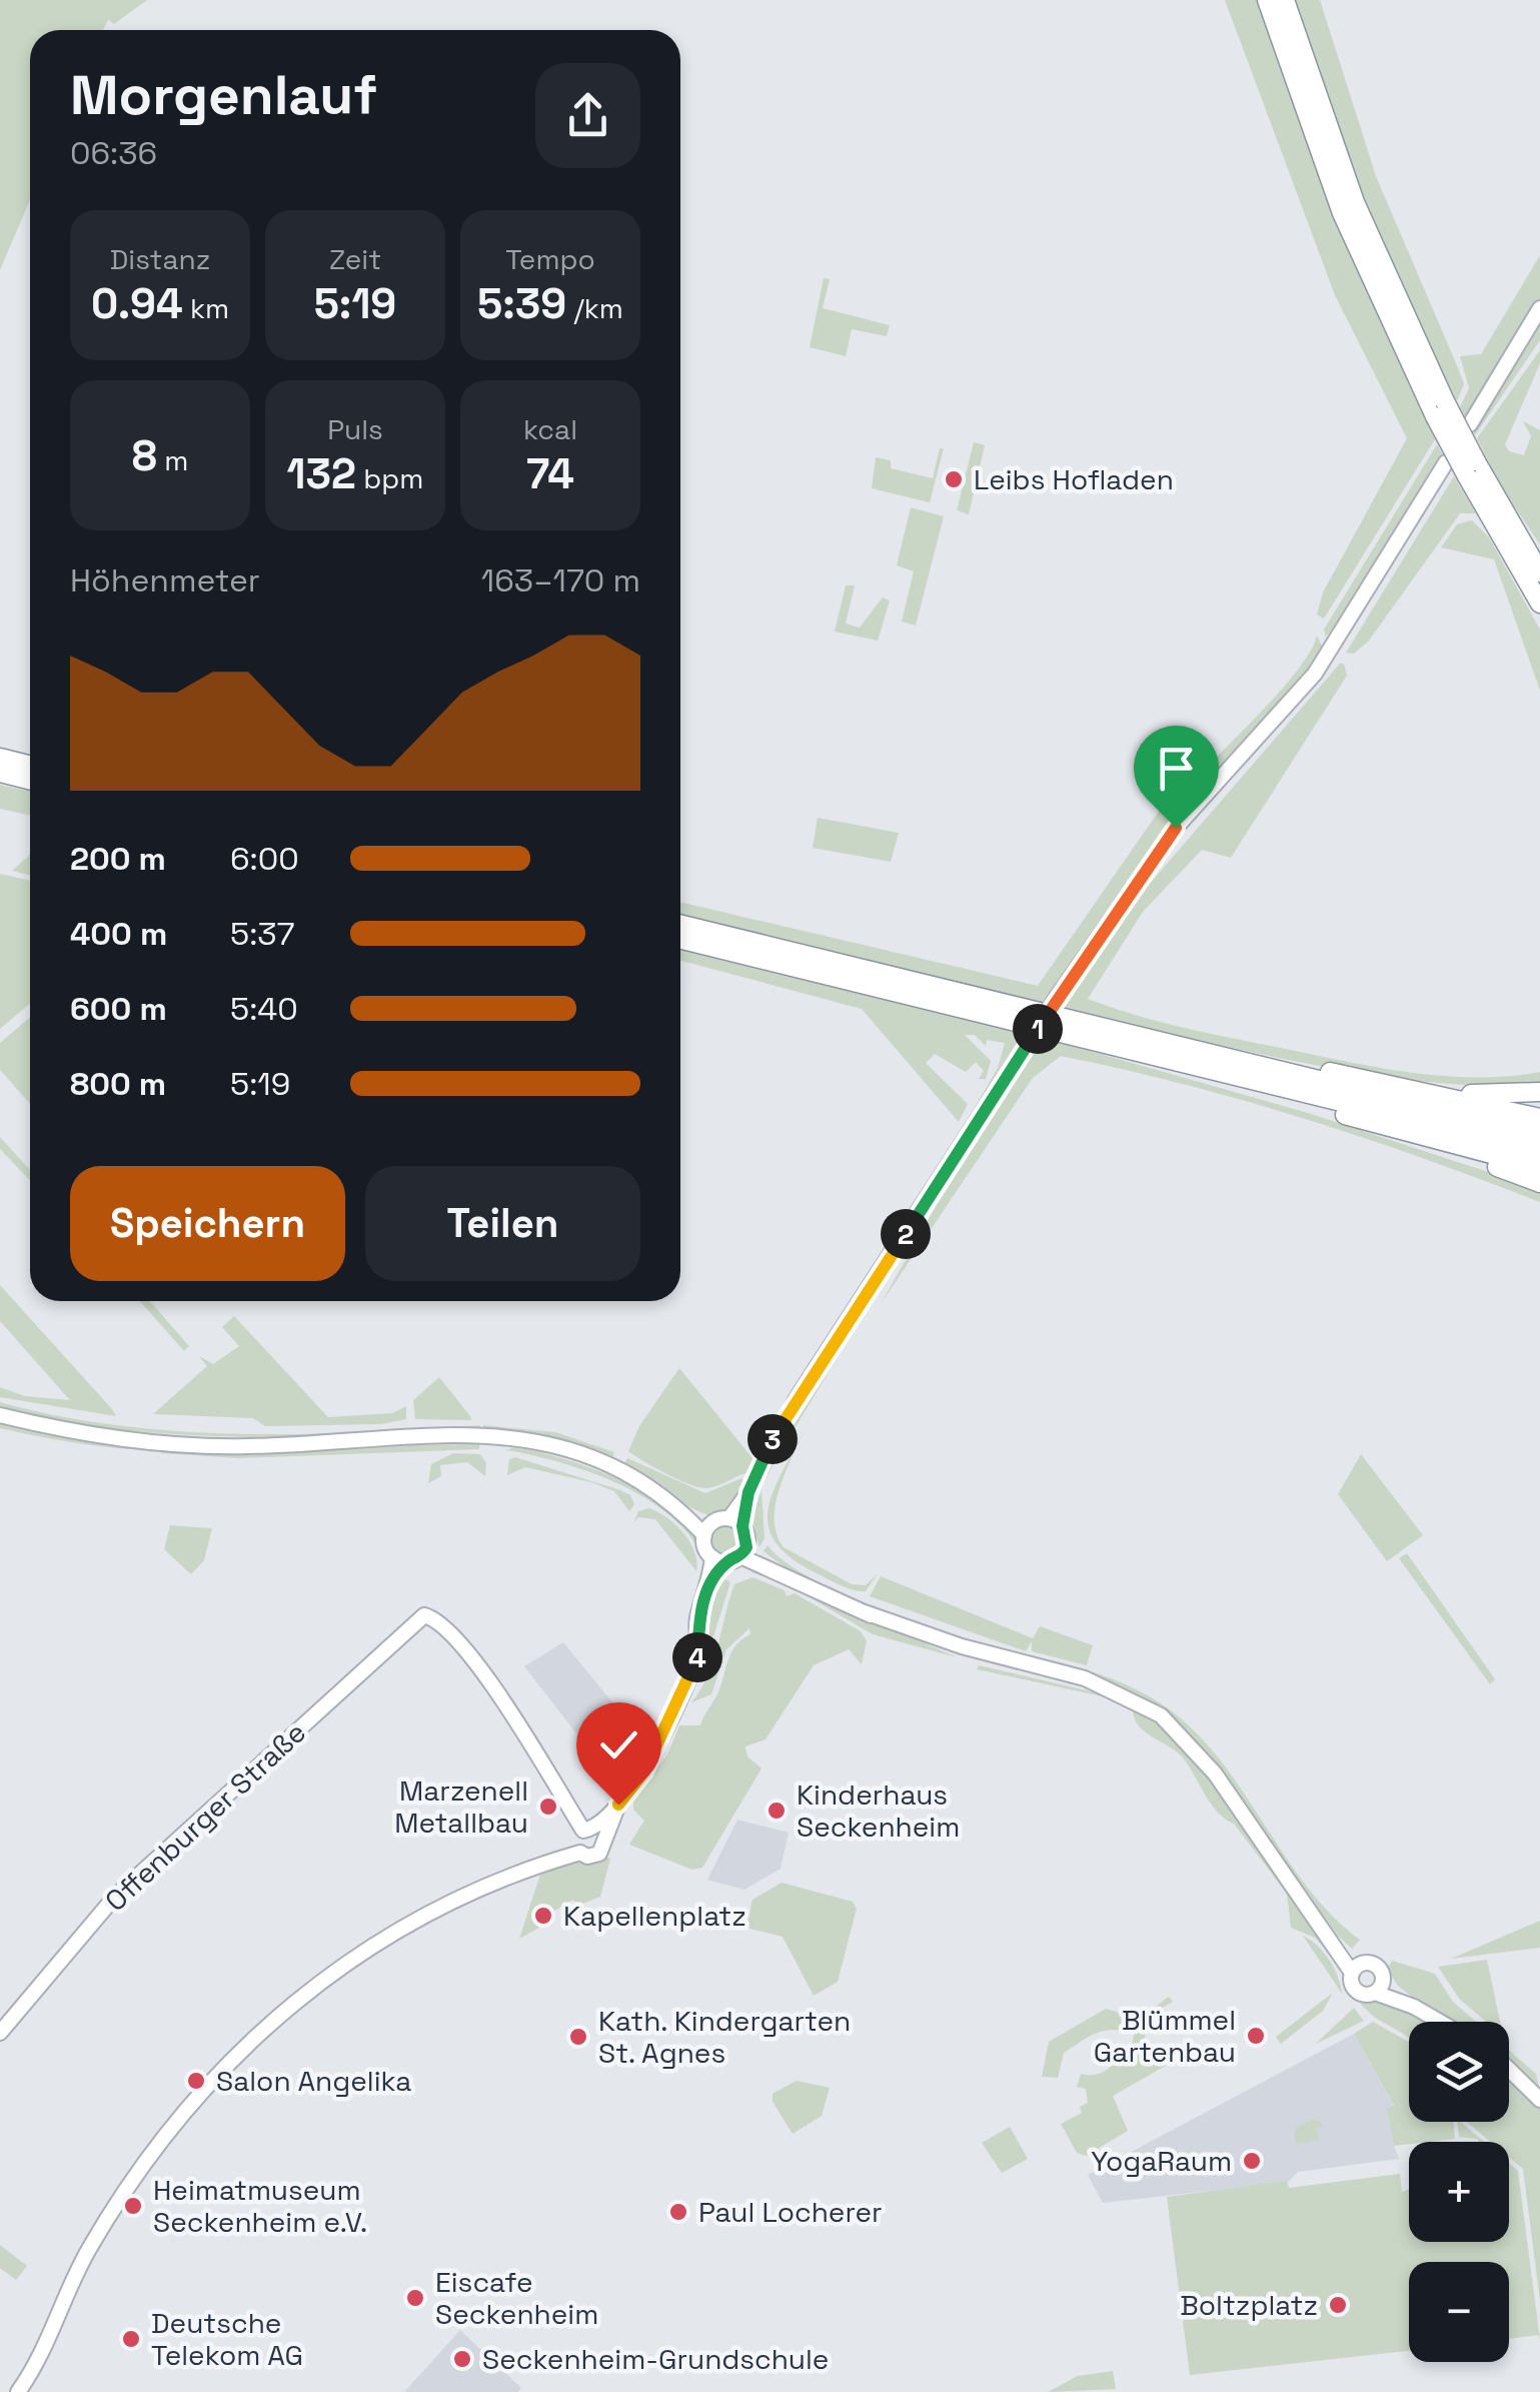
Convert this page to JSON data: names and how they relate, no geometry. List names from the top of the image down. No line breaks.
{"streets":{"main road":["Offenburger Straße"]},"places":["Leibs Hofladen","Marzenell Metallbau","Kinderhaus Seckenheim","Kapellenplatz","Blümmel Gartenbau","Kath. Kindergarten St. Agnes","Salon Angelika","YogaRaum","Heimatmuseum Seckenheim e.V.","Paul Locherer","Eiscafe Seckenheim","Boltzplatz","Deutsche Telekom AG","Seckenheim-Grundschule"],"page":{"heading":["Morgenlauf","06:36"],"stats":[["Distanz","0.94 km"],["Zeit","5:19"],["Tempo","5:39 /km"],["8 m"],["Puls","132 bpm"],["kcal","74"]],"chart":["Höhenmeter","163–170 m"],"list":[{"name":"200 m","note":"6:00"},{"name":"400 m","note":"5:37"},{"name":"600 m","note":"5:40"},{"name":"800 m","note":"5:19"}],"pins":["1","2","3","4"],"buttons":["Speichern","Teilen"],"map_buttons":["+","−"]}}
